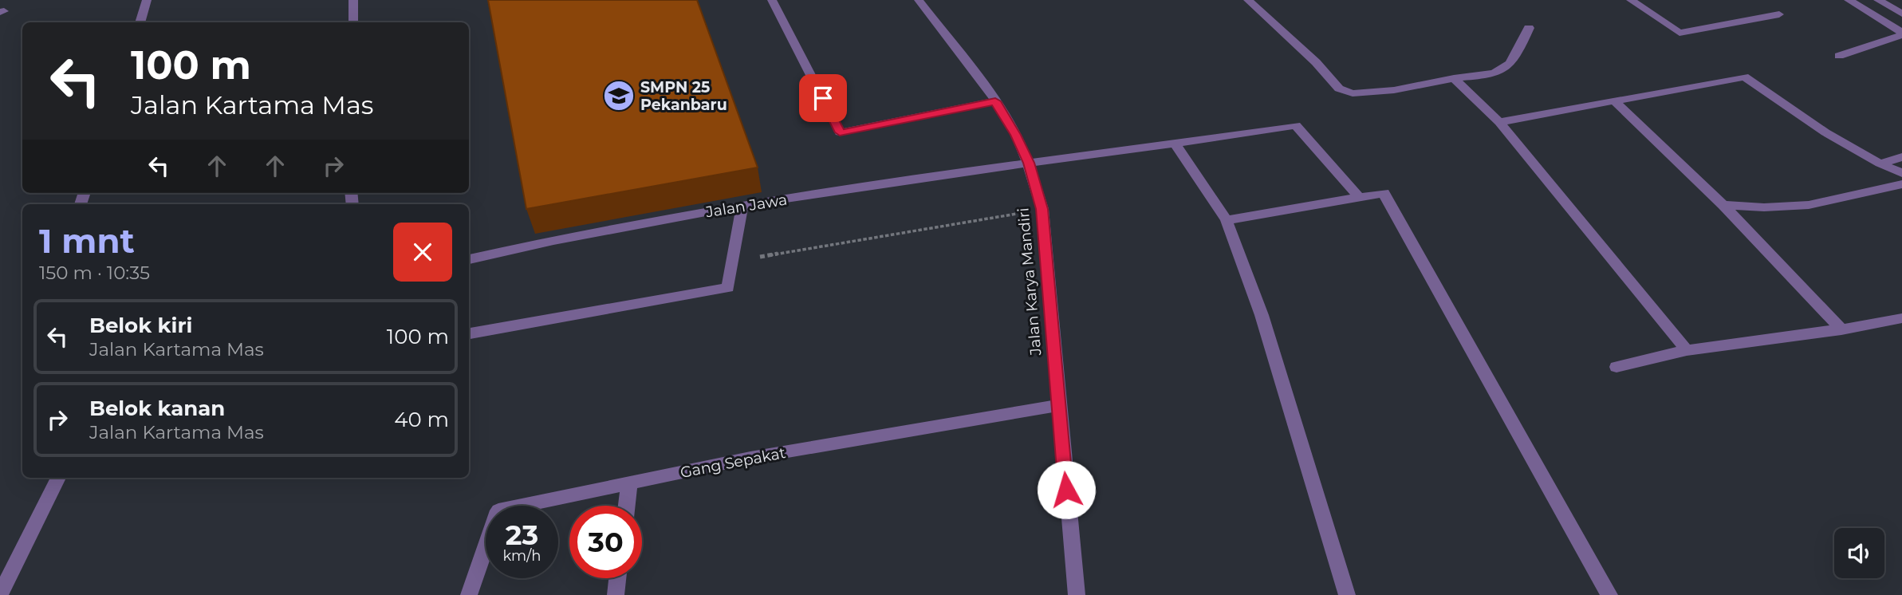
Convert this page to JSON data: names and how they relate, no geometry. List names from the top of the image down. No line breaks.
{"streets":{"street":["Jalan Jawa","Jalan Karya Mandiri","Gang Sepakat"]},"crossings":[["Jalan Jawa","Jalan Karya Mandiri"],["Jalan Karya Mandiri","Gang Sepakat"]],"places":{"school or university":["SMPN 25 Pekanbaru"]},"page":{"turn":["100 m","Jalan Kartama Mas"],"heading":["1 mnt","150 m · 10:35"],"list":[{"name":"Belok kiri","note":"Jalan Kartama Mas","value":"100 m"},{"name":"Belok kanan","note":"Jalan Kartama Mas","value":"40 m"}],"speed":"23 km/h","limit":"30"}}
